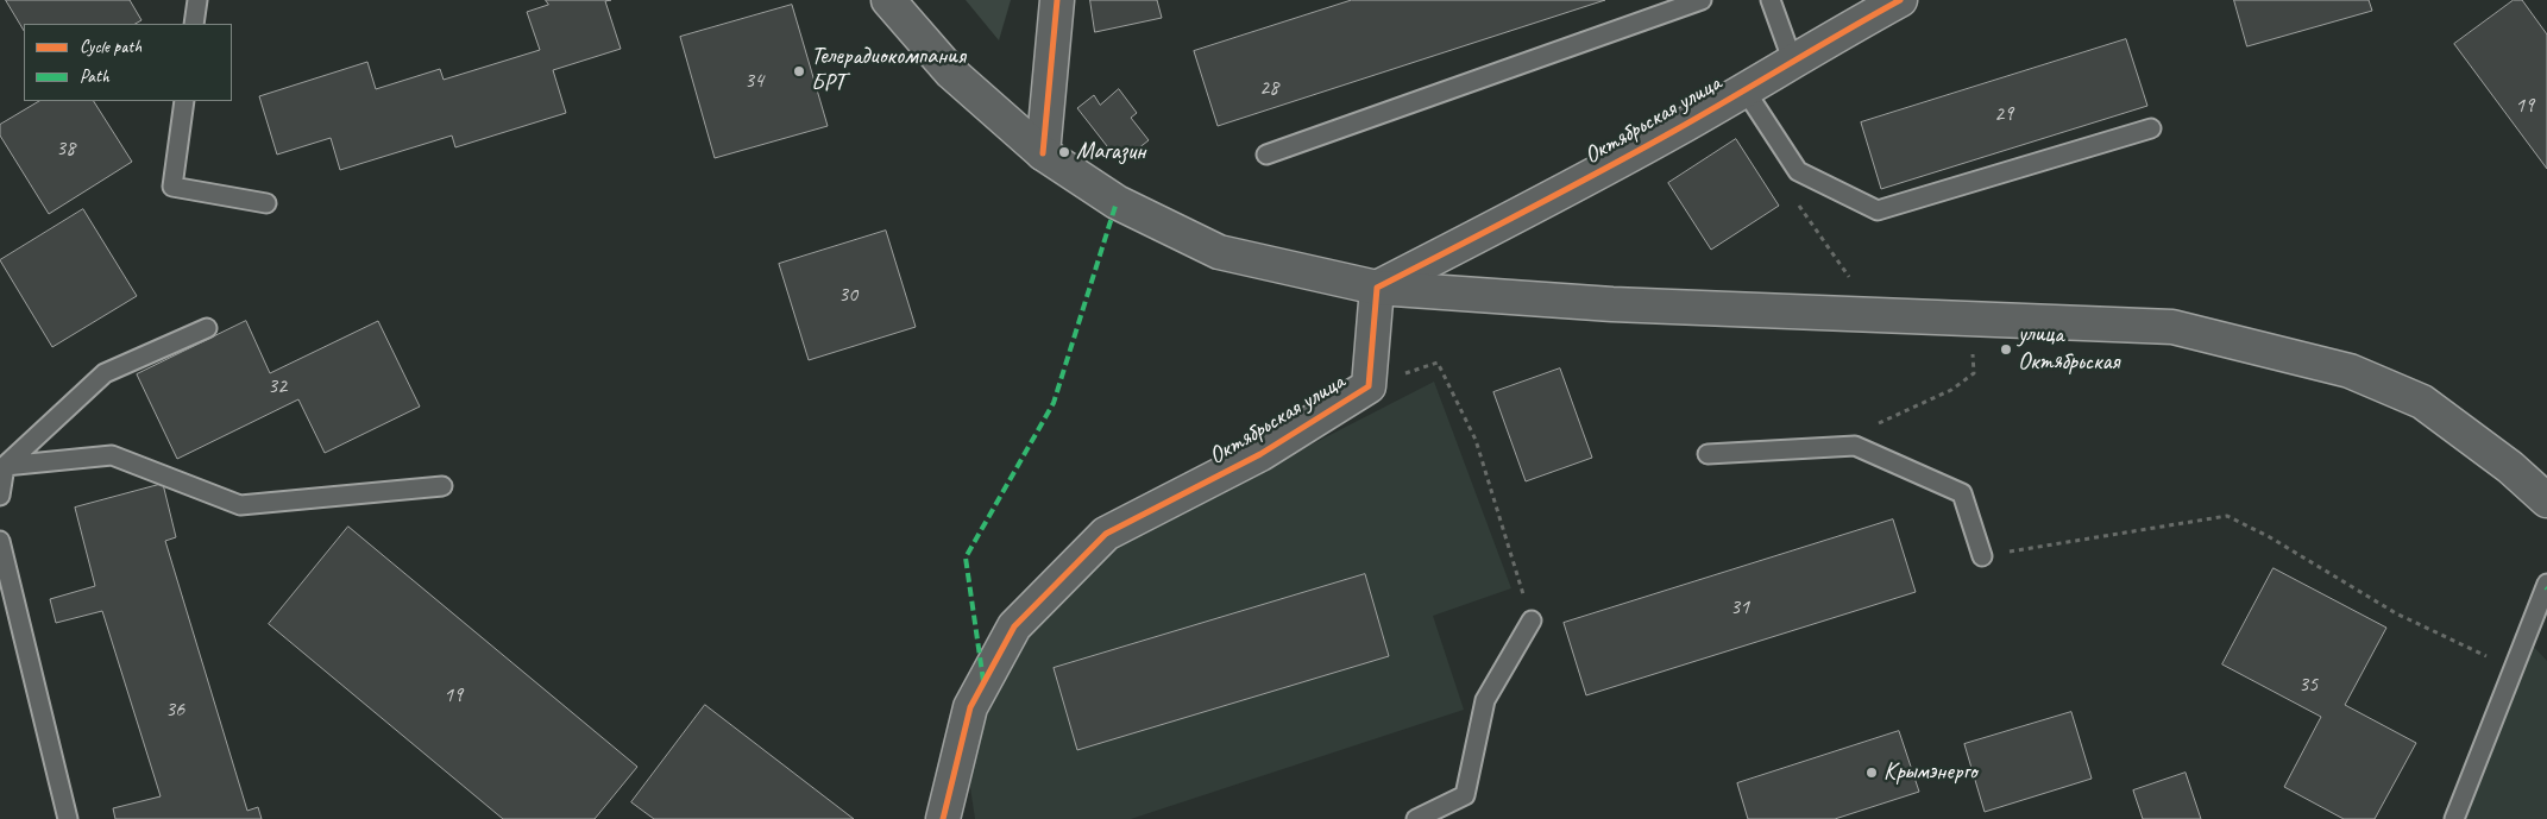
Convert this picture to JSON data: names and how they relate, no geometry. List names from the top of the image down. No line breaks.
{"streets":{"main road":["Октябрьская улица"]},"places":["Телерадиокомпания БРТ","Магазин","улица Октябрьская","Крымэнерго"],"house_numbers":["34","28","19","29","38","30","32","31","35","19","36"],"legend":["Cycle path","Path"]}
